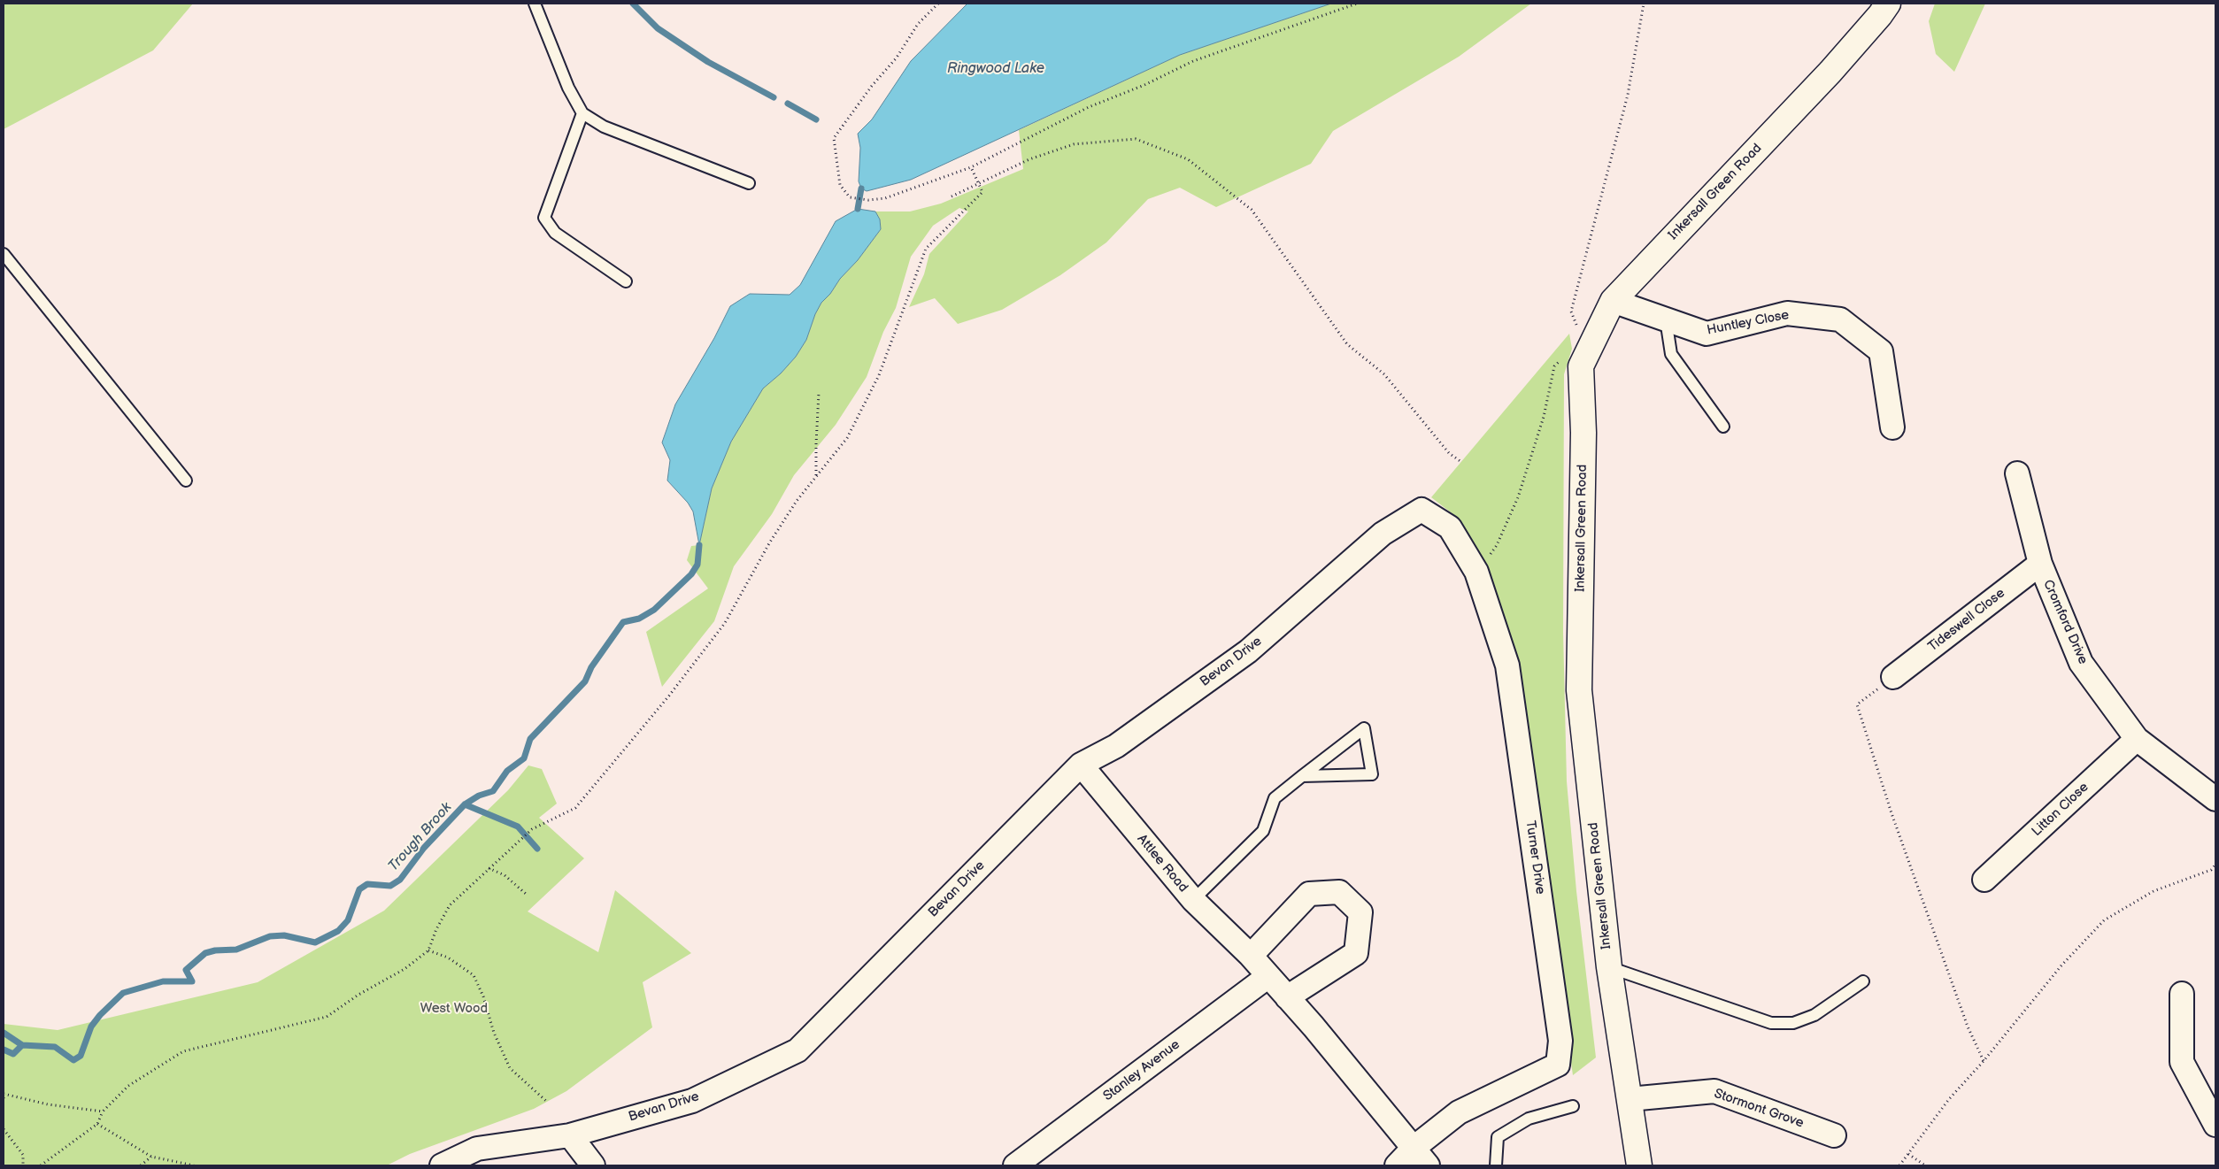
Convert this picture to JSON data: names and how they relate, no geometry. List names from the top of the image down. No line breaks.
{"streets":{"street":["Inkersall Green Road","Huntley Close","Tideswell Close","Cromford Drive","Bevan Drive","Litton Close","Turner Drive","Attlee Road","Stanley Avenue","Stormont Grove"]},"crossings":[["Inkersall Green Road","Huntley Close"],["Inkersall Green Road","Stormont Grove"],["Tideswell Close","Cromford Drive"],["Cromford Drive","Litton Close"],["Bevan Drive","Turner Drive"],["Bevan Drive","Attlee Road"],["Turner Drive","Attlee Road"],["Attlee Road","Stanley Avenue"]],"water":["Ringwood Lake","Trough Brook"],"parks":["West Wood"]}
